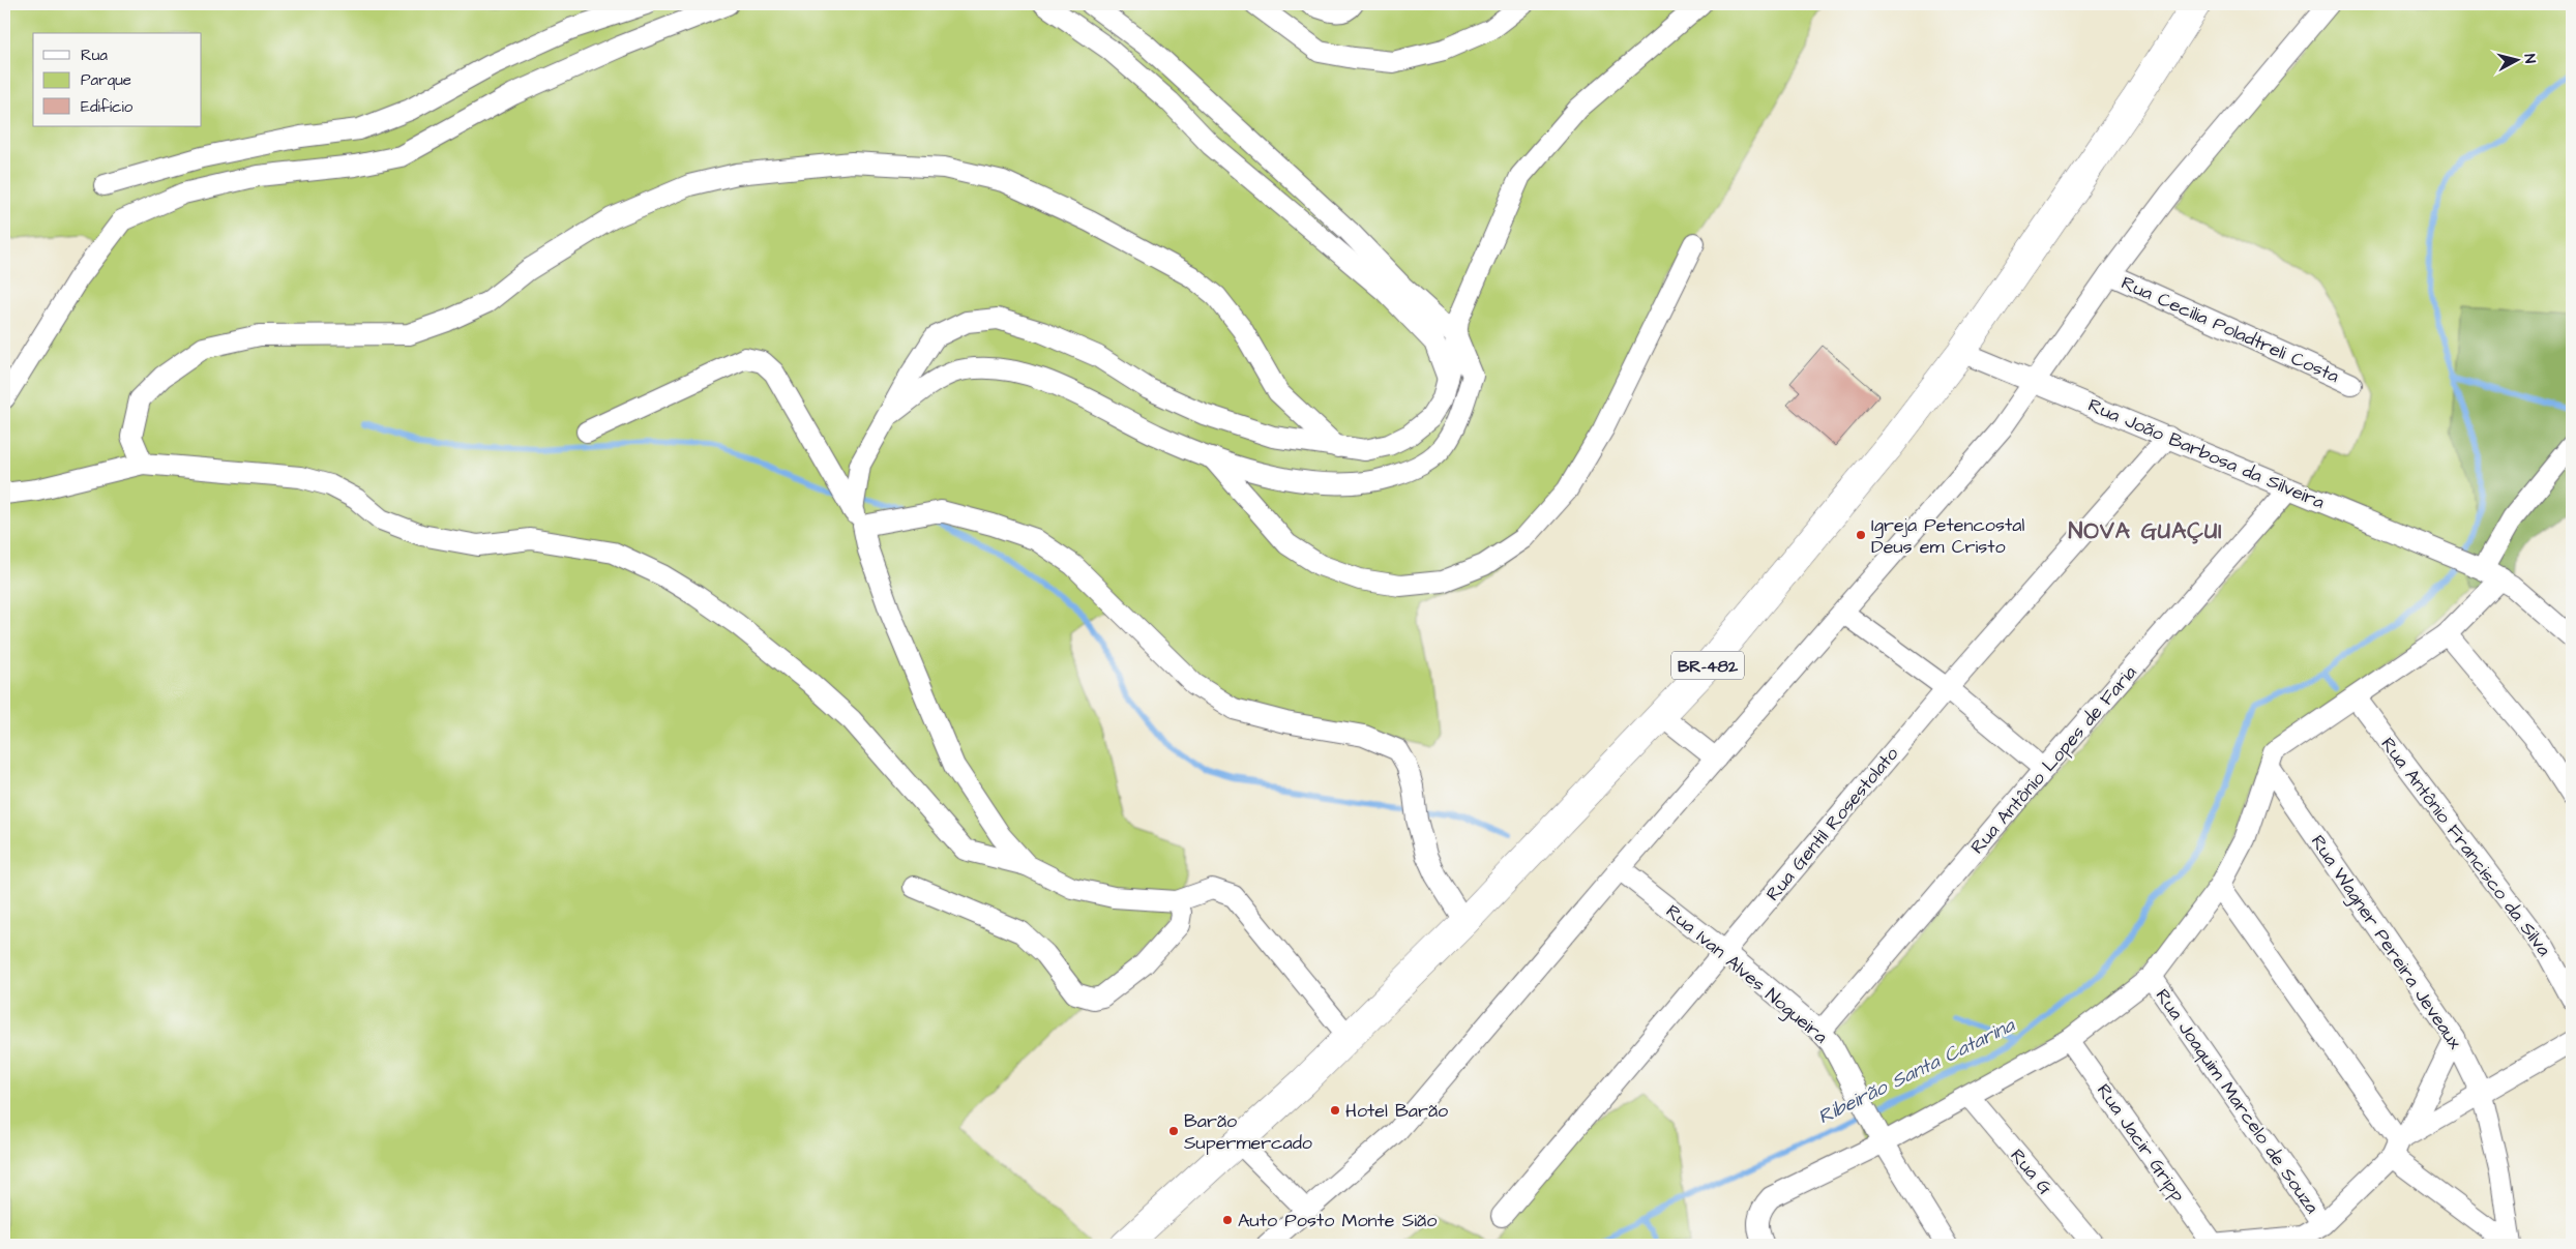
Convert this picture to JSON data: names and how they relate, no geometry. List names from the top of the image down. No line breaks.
{"streets":{"highway":["BR-482"],"street":["Rua Cecilia Poladtreli Costa","Rua João Barbosa da Silveira","Rua Antônio Lopes de Faria","Rua Gentil Rosestolato","Rua Antônio Francisco da Silva","Rua Wagner Pereira Jeveaux","Rua Ivan Alves Nogueira","Rua Joaquim Marcelo de Souza","Rua Jacir Gripp","Rua G"]},"crossings":[["Rua João Barbosa da Silveira","BR-482"],["Rua João Barbosa da Silveira","Rua Antônio Lopes de Faria"],["Rua João Barbosa da Silveira","Rua Gentil Rosestolato"],["Rua Antônio Lopes de Faria","Rua Ivan Alves Nogueira"],["Rua Gentil Rosestolato","Rua Ivan Alves Nogueira"]],"districts":["NOVA GUAÇUI"],"water":["Ribeirão Santa Catarina"],"places":["Igreja Petencostal Deus em Cristo","Hotel Barão","Barão Supermercado","Auto Posto Monte Sião"],"legend":["Rua","Parque","Edifício"],"north":"right"}
